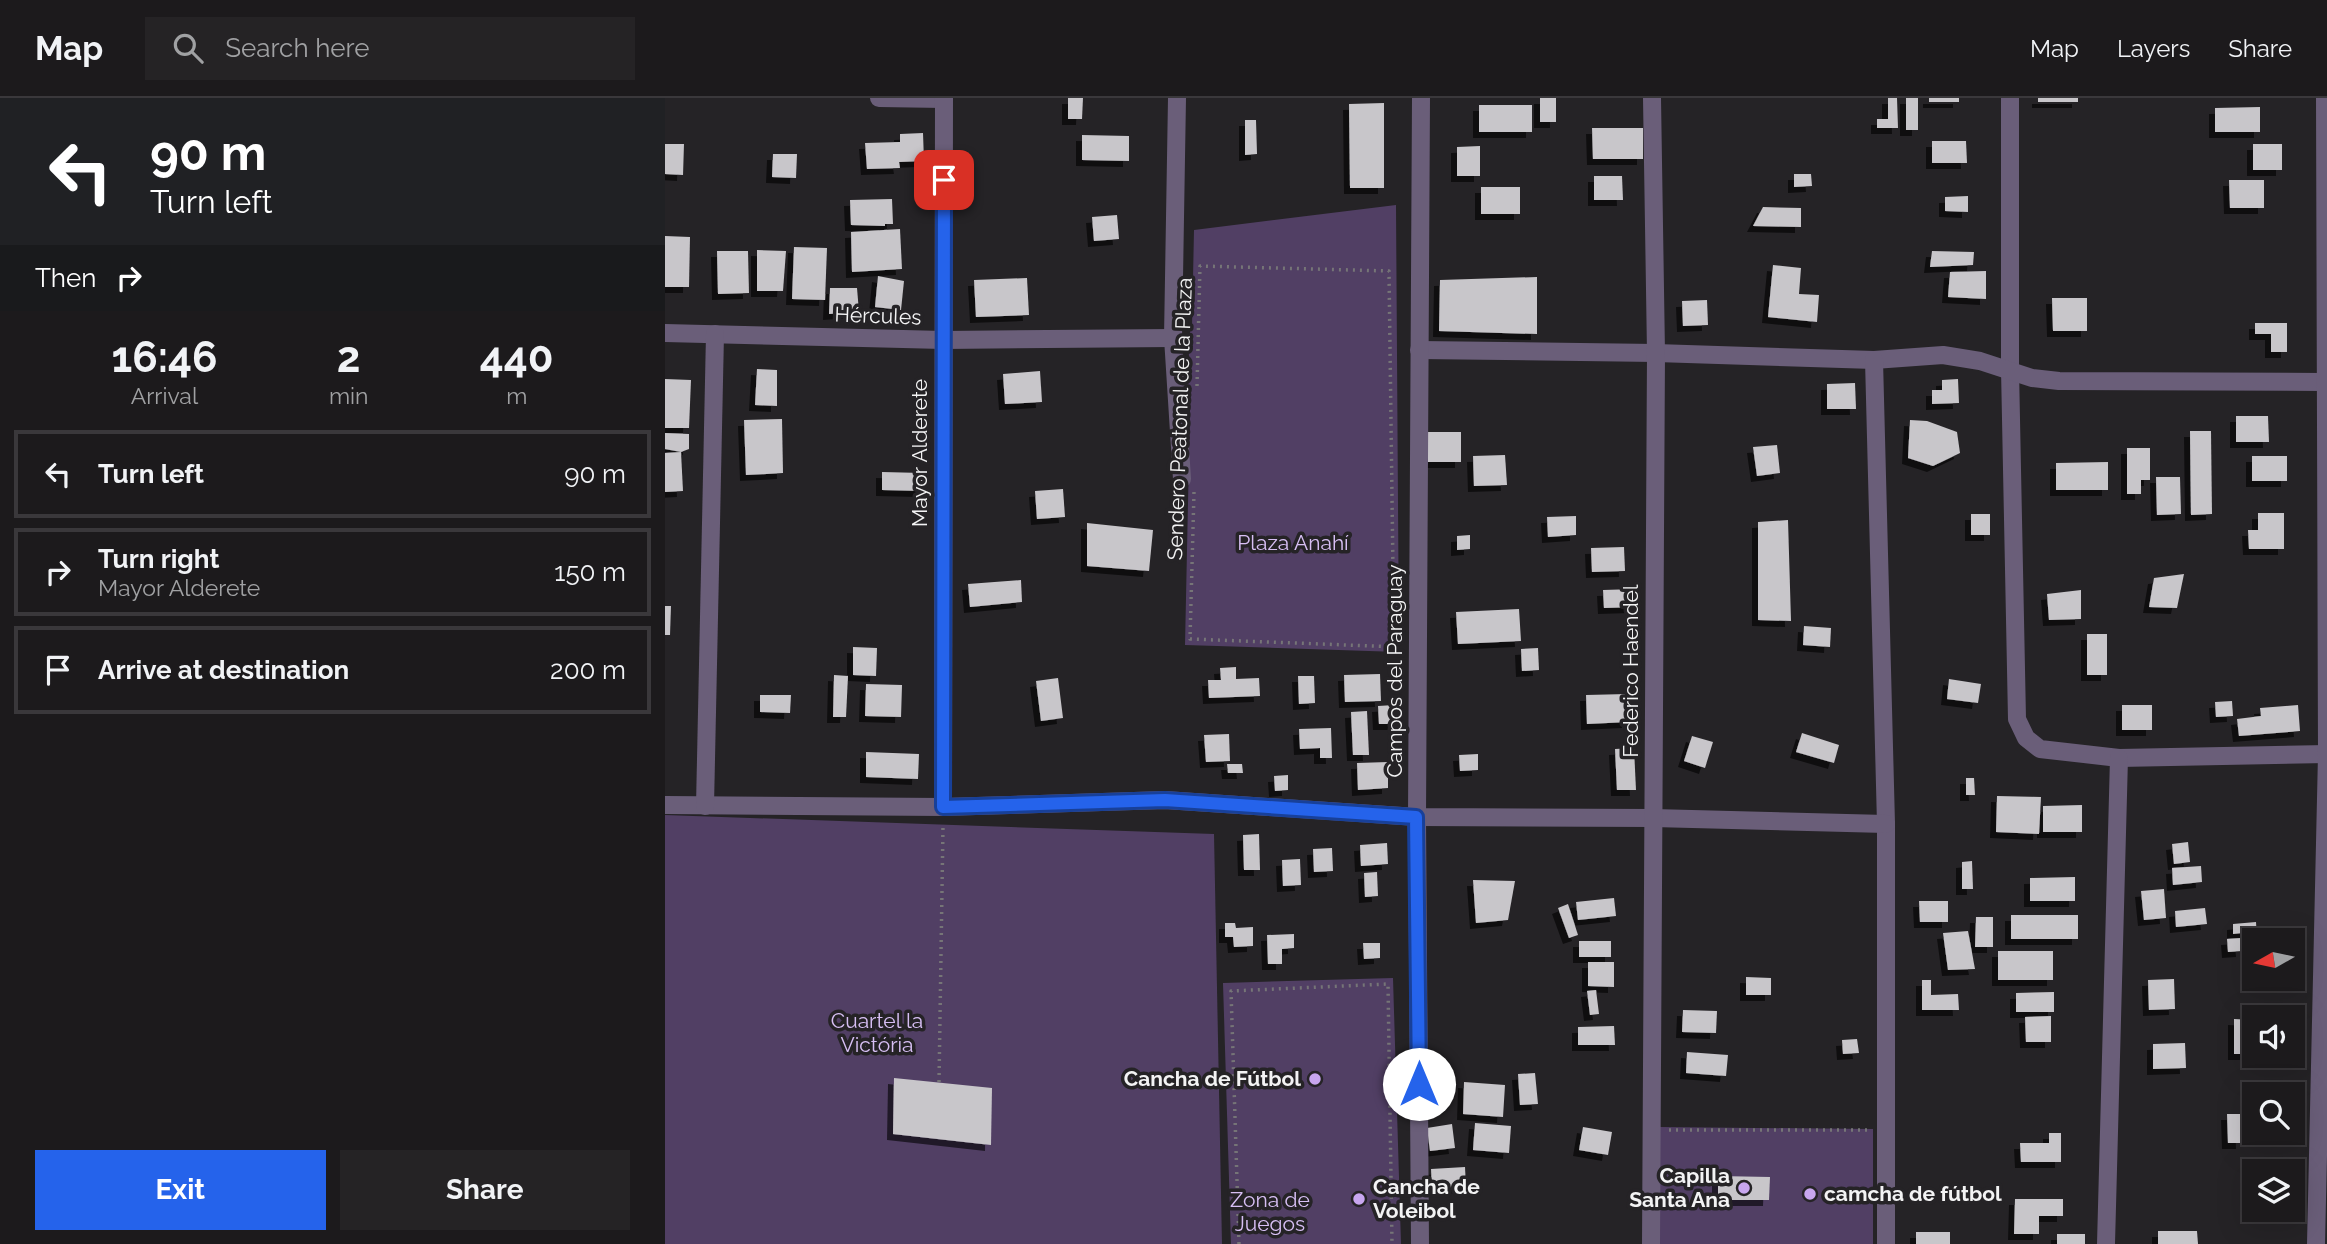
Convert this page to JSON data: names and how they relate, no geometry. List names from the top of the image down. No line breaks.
{"streets":{"street":["Hércules","Mayor Alderete","Campos del Paraguay","Federico Haendel"],"path":["Sendero Peatonal de la Plaza"]},"crossings":[["Hércules","Mayor Alderete"],["Sendero Peatonal de la Plaza","Campos del Paraguay"]],"parks":["Plaza Anahí","Cuartel la Victória","Zona de Juegos"],"places":["Cancha de Fútbol","Capilla Santa Ana","camcha de fútbol","Cancha de Voleibol"],"north":"left","page":{"header":"Map","search":"Search here","nav":["Map","Layers","Share"],"turn":["90 m","Turn left"],"then":"Then","eta":["16:46","Arrival","2","min","440","m"],"list":[{"name":"Turn left","value":"90 m"},{"name":"Turn right","note":"Mayor Alderete","value":"150 m"},{"name":"Arrive at destination","value":"200 m"}],"buttons":["Exit","Share"]}}
